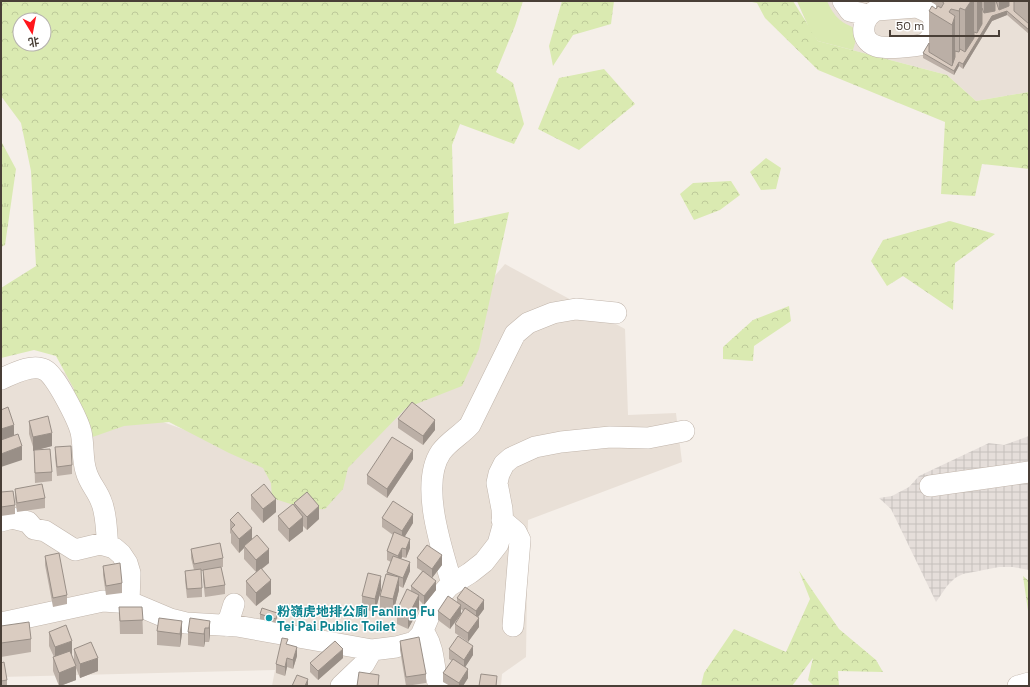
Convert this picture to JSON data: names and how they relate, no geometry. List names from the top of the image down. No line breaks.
{"places":["粉嶺虎地排公廁 Fanling Fu Tei Pai Public Toilet"],"scale_bar":"50 m","north":"bottom"}
